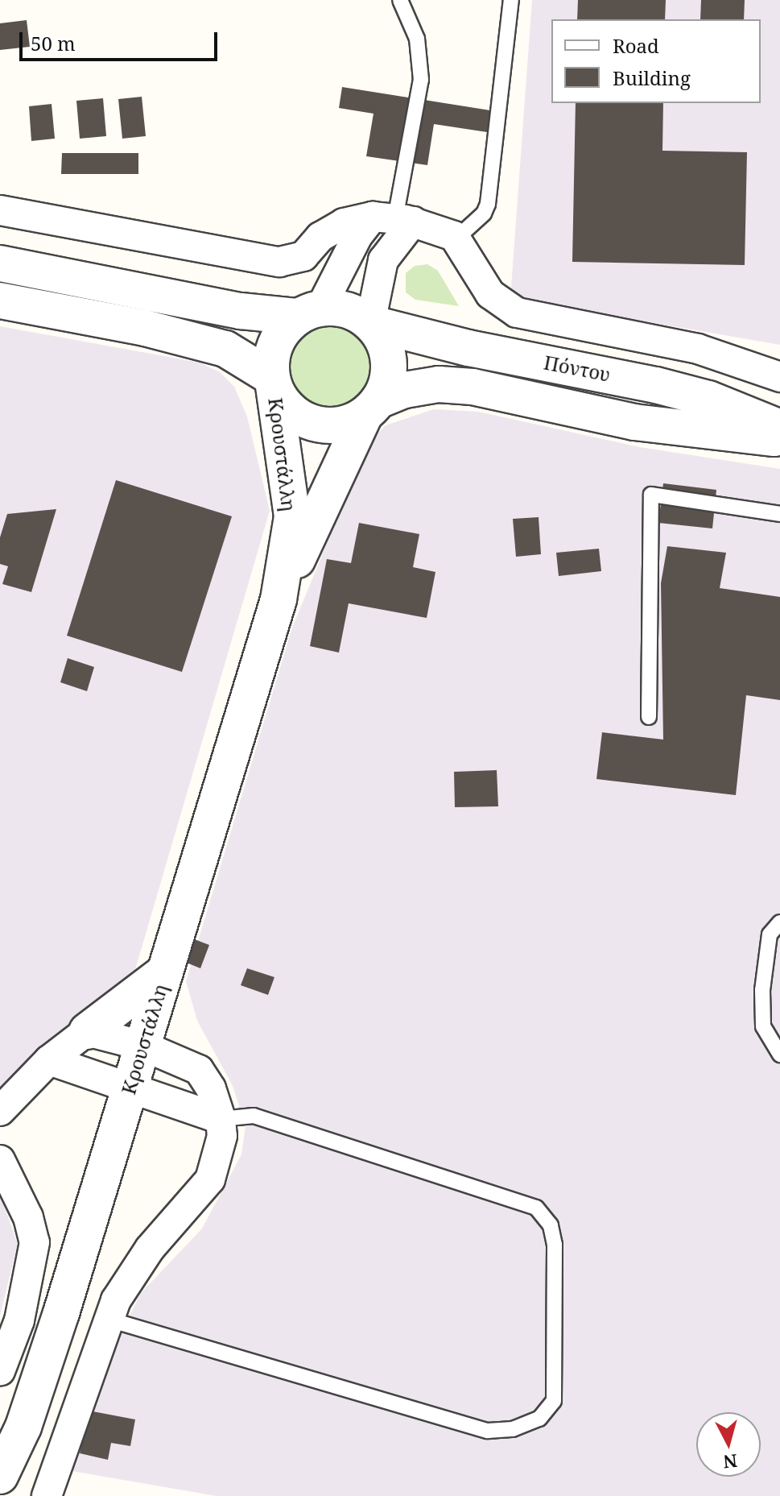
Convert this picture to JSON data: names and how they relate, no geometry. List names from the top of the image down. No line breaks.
{"streets":{"street":["Πόντου","Κρουστάλλη"]},"crossings":[["Πόντου","Κρουστάλλη"]],"legend":["Road","Building"],"scale_bar":"50 m","north":"bottom"}
